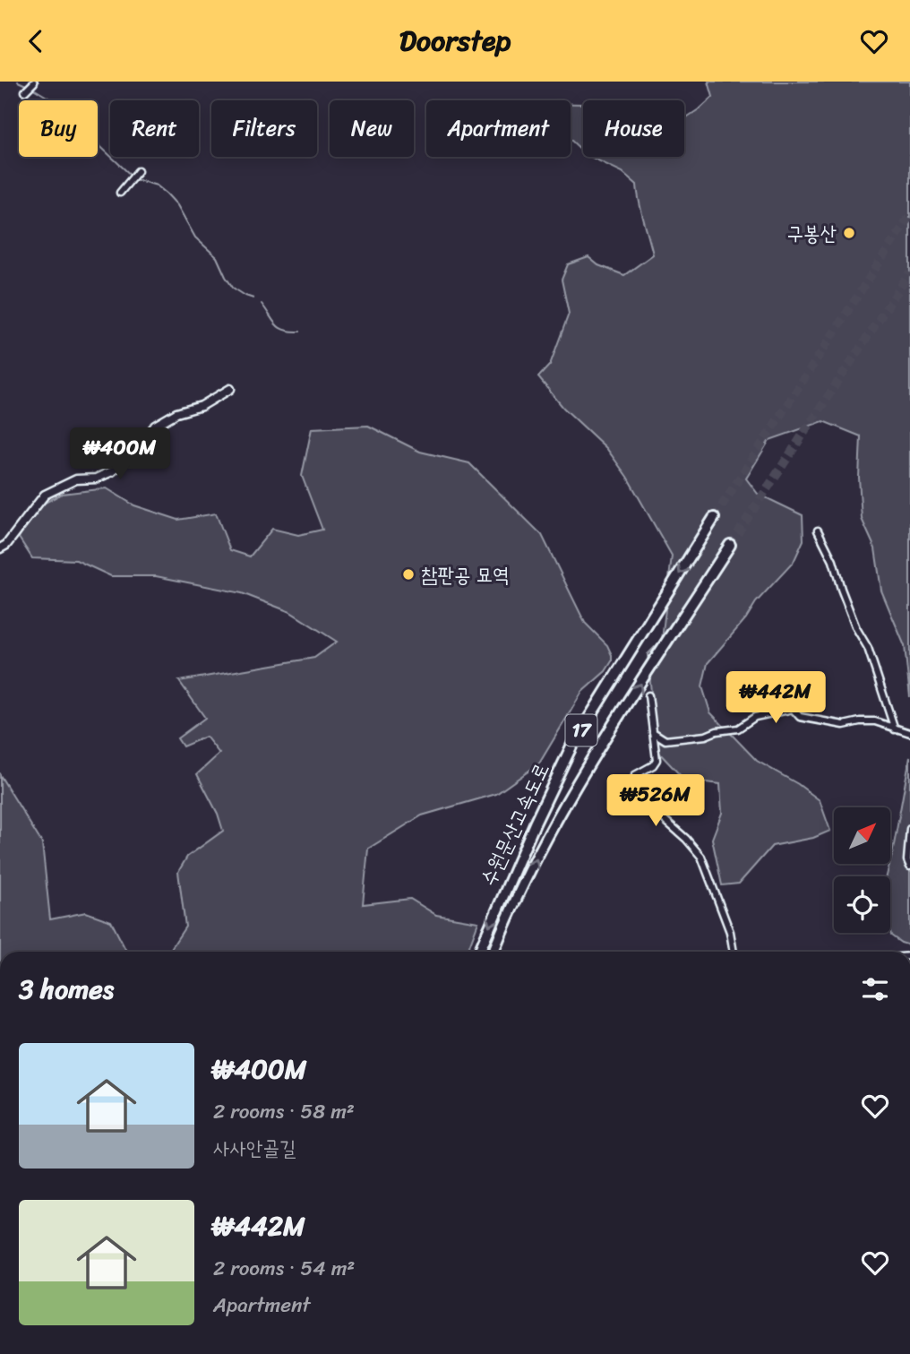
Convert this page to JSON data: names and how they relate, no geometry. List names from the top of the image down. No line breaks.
{"streets":{"highway":["17","수원문산고속도로"]},"places":["구봉산","참판공 묘역"],"north":"top right","page":{"header":"Doorstep","chip":["Buy","Rent","Filters","New","Apartment","House"],"price":["₩400M","₩442M","₩526M"],"heading":"3 homes","list":[{"name":"₩400M","note":"2 rooms · 58 m² · 사사안골길"},{"name":"₩442M","note":"2 rooms · 54 m² · Apartment"}]}}
